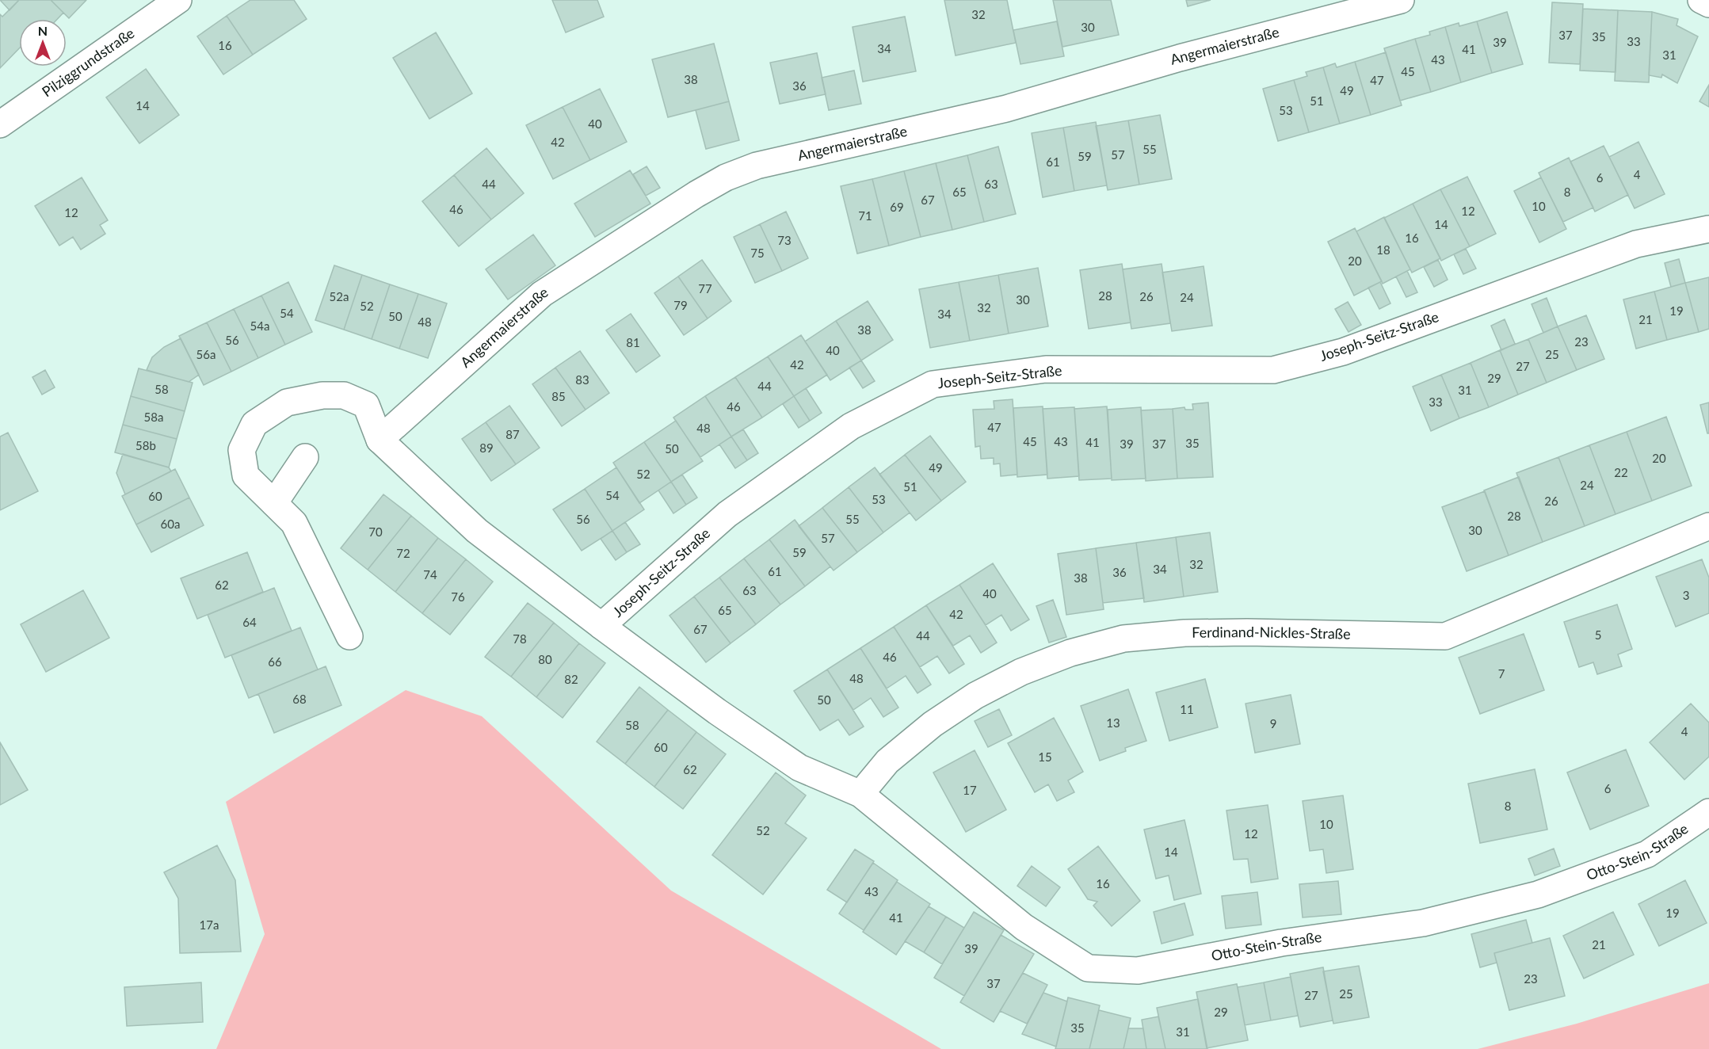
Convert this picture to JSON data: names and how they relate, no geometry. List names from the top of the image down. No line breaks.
{"streets":{"street":["Angermaierstraße","Pilziggrundstraße","Joseph-Seitz-Straße","Ferdinand-Nickles-Straße","Otto-Stein-Straße"]},"crossings":[["Joseph-Seitz-Straße","Ferdinand-Nickles-Straße"],["Joseph-Seitz-Straße","Otto-Stein-Straße"],["Ferdinand-Nickles-Straße","Otto-Stein-Straße"]],"house_numbers":["32","30","37","35","33","39","16","34","41","31","43","45","38","47","36","49","51","14","53","40","42","55","57","59","61","4","6","44","63","65","8","67","10","69","46","12","12","71","14","16","73","18","75","20","77","28","52a","26","24","30","79","52","32","19","54","34","50","21","48","54a","38","56","23","81","40","56a","25","42","27","29","83","44","58","31","85","33","46","58a","47","48","87","45","43","41","35","39","37","58b","89","50","20","49","22","52","24","51","54","60","53","26","28","56","55","60a","30","70","57","59","72","32","34","61","36","74","38","62","63","40","3","76","65","42","64","67","5","44","78","46","80","66","7","48","82","68","50","11","13","9","58","4","60","15","62","6","17","8","10","52","12","14","16","43","19","41","17a","21","39","23","37","25","27","29","35","31"],"north":"top"}
